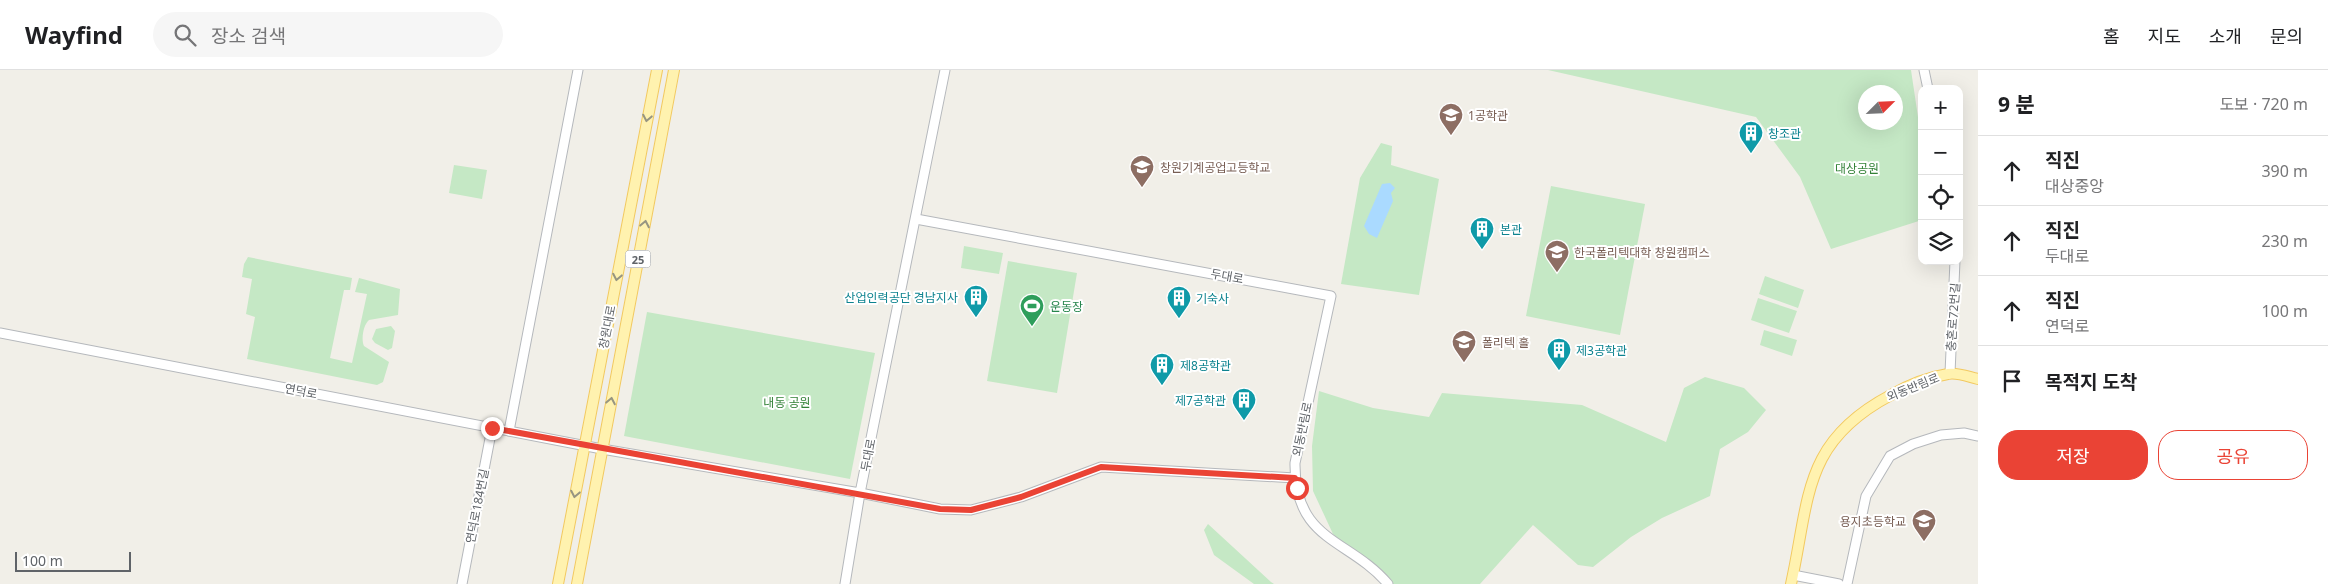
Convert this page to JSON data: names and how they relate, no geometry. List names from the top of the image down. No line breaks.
{"streets":{"main road":["25","창원대로","외동반림로"],"street":["두대로","충혼로72번길","연덕로","연덕로184번길"]},"crossings":[["두대로","외동반림로"],["충혼로72번길","외동반림로"],["창원대로","연덕로"],["연덕로","연덕로184번길"]],"parks":["대상공원","내동 공원"],"places":{"school or university":["1공학관","창원기계공업고등학교","한국폴리텍대학 창원캠퍼스","폴리텍 홀","용지초등학교"],"building":["창조관","본관","산업인력공단 경남지사","기숙사","제3공학관","제8공학관","제7공학관"],"sports":["운동장"]},"scale_bar":"100 m","north":"top right","page":{"header":"Wayfind","search":"장소 검색","nav":["홈","지도","소개","문의"],"heading":["9 분","도보 · 720 m"],"map_buttons":["+","−"],"list":[["직진","대상중앙","390 m"],["직진","두대로","230 m"],["직진","연덕로","100 m"],"목적지 도착"],"buttons":["저장","공유"],"scale":"100 m"}}
